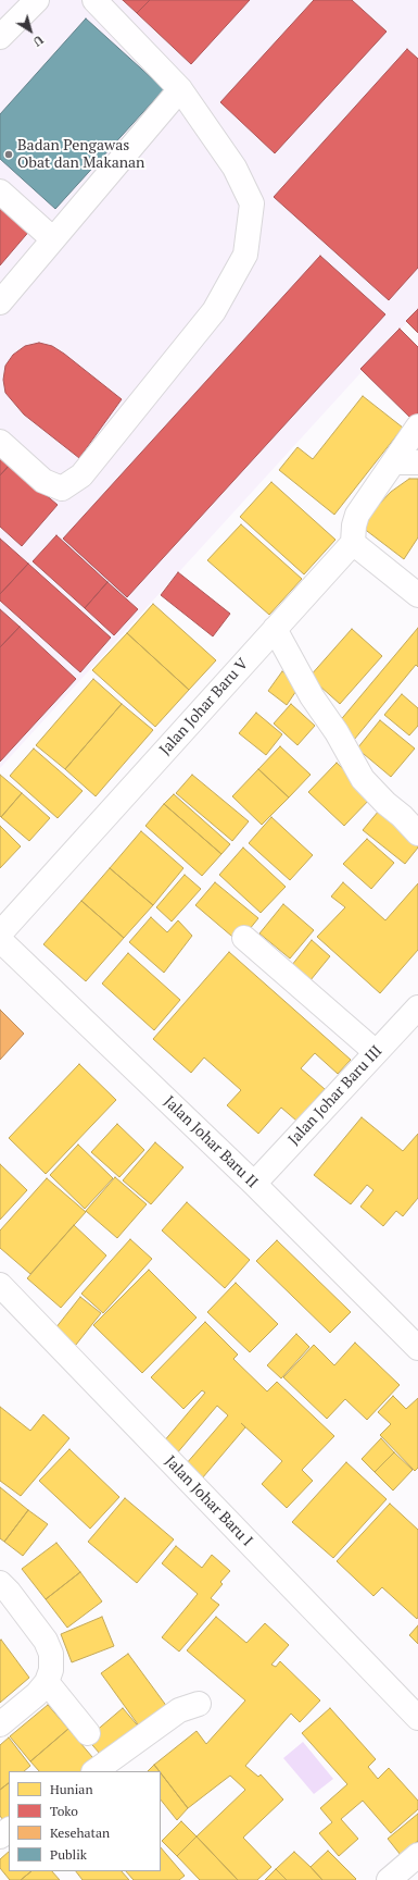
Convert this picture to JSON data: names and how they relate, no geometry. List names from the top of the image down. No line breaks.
{"streets":{"street":["Jalan Johar Baru V","Jalan Johar Baru III","Jalan Johar Baru II","Jalan Johar Baru I"]},"crossings":[["Jalan Johar Baru III","Jalan Johar Baru II"]],"places":["Badan Pengawas Obat dan Makanan"],"legend":["Hunian","Toko","Kesehatan","Publik"],"north":"bottom right"}
